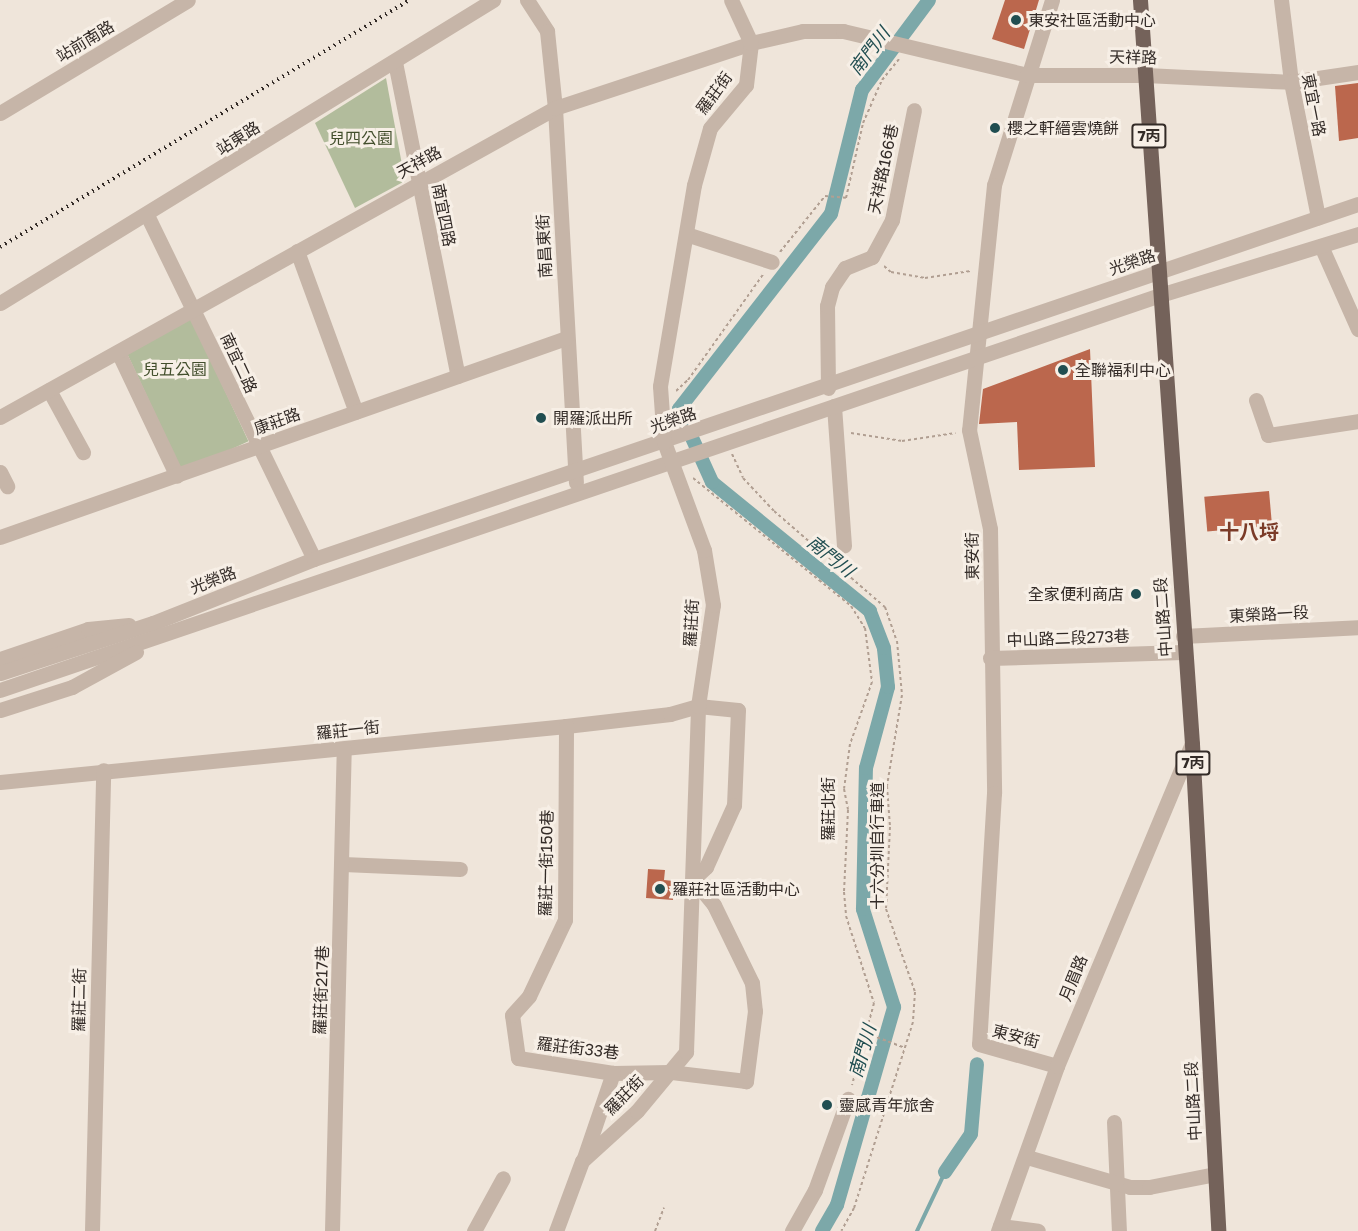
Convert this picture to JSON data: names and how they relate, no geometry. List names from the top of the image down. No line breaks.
{"streets":{"main road":["7丙","中山路二段"],"street":["站前南路","天祥路","羅莊街","東宜一路","站東路","天祥路166巷","南宜四路","南昌東街","光榮路","南宜二路","康莊路","東安街","東榮路一段","中山路二段273巷","羅莊一街","羅莊一街150巷","月眉路","羅莊街217巷","羅莊二街","羅莊街33巷"],"path":["羅莊北街","十六分圳自行車道"]},"crossings":[["天祥路","羅莊街"],["天祥路","東宜一路"],["天祥路","南宜四路"],["天祥路","南昌東街"],["天祥路","南宜二路"],["天祥路","東安街"],["天祥路","中山路二段"],["羅莊街","光榮路"],["羅莊街","羅莊一街"],["羅莊街","羅莊街33巷"],["東宜一路","光榮路"],["站東路","南宜四路"],["站東路","南宜二路"],["南宜四路","康莊路"],["南昌東街","光榮路"],["南昌東街","康莊路"],["光榮路","南宜二路"],["光榮路","東安街"],["光榮路","中山路二段"],["南宜二路","康莊路"],["東安街","中山路二段273巷"],["東安街","月眉路"],["東榮路一段","中山路二段"],["中山路二段","中山路二段273巷"],["中山路二段","月眉路"],["羅莊一街","羅莊一街150巷"],["羅莊一街","羅莊街217巷"],["羅莊一街","羅莊二街"],["羅莊一街150巷","羅莊街33巷"]],"districts":["十八埒"],"water":["南門川"],"parks":["兒四公園","兒五公園"],"places":["東安社區活動中心","櫻之軒縉雲燒餅","全聯福利中心","開羅派出所","全家便利商店","羅莊社區活動中心","靈感青年旅舍"]}
